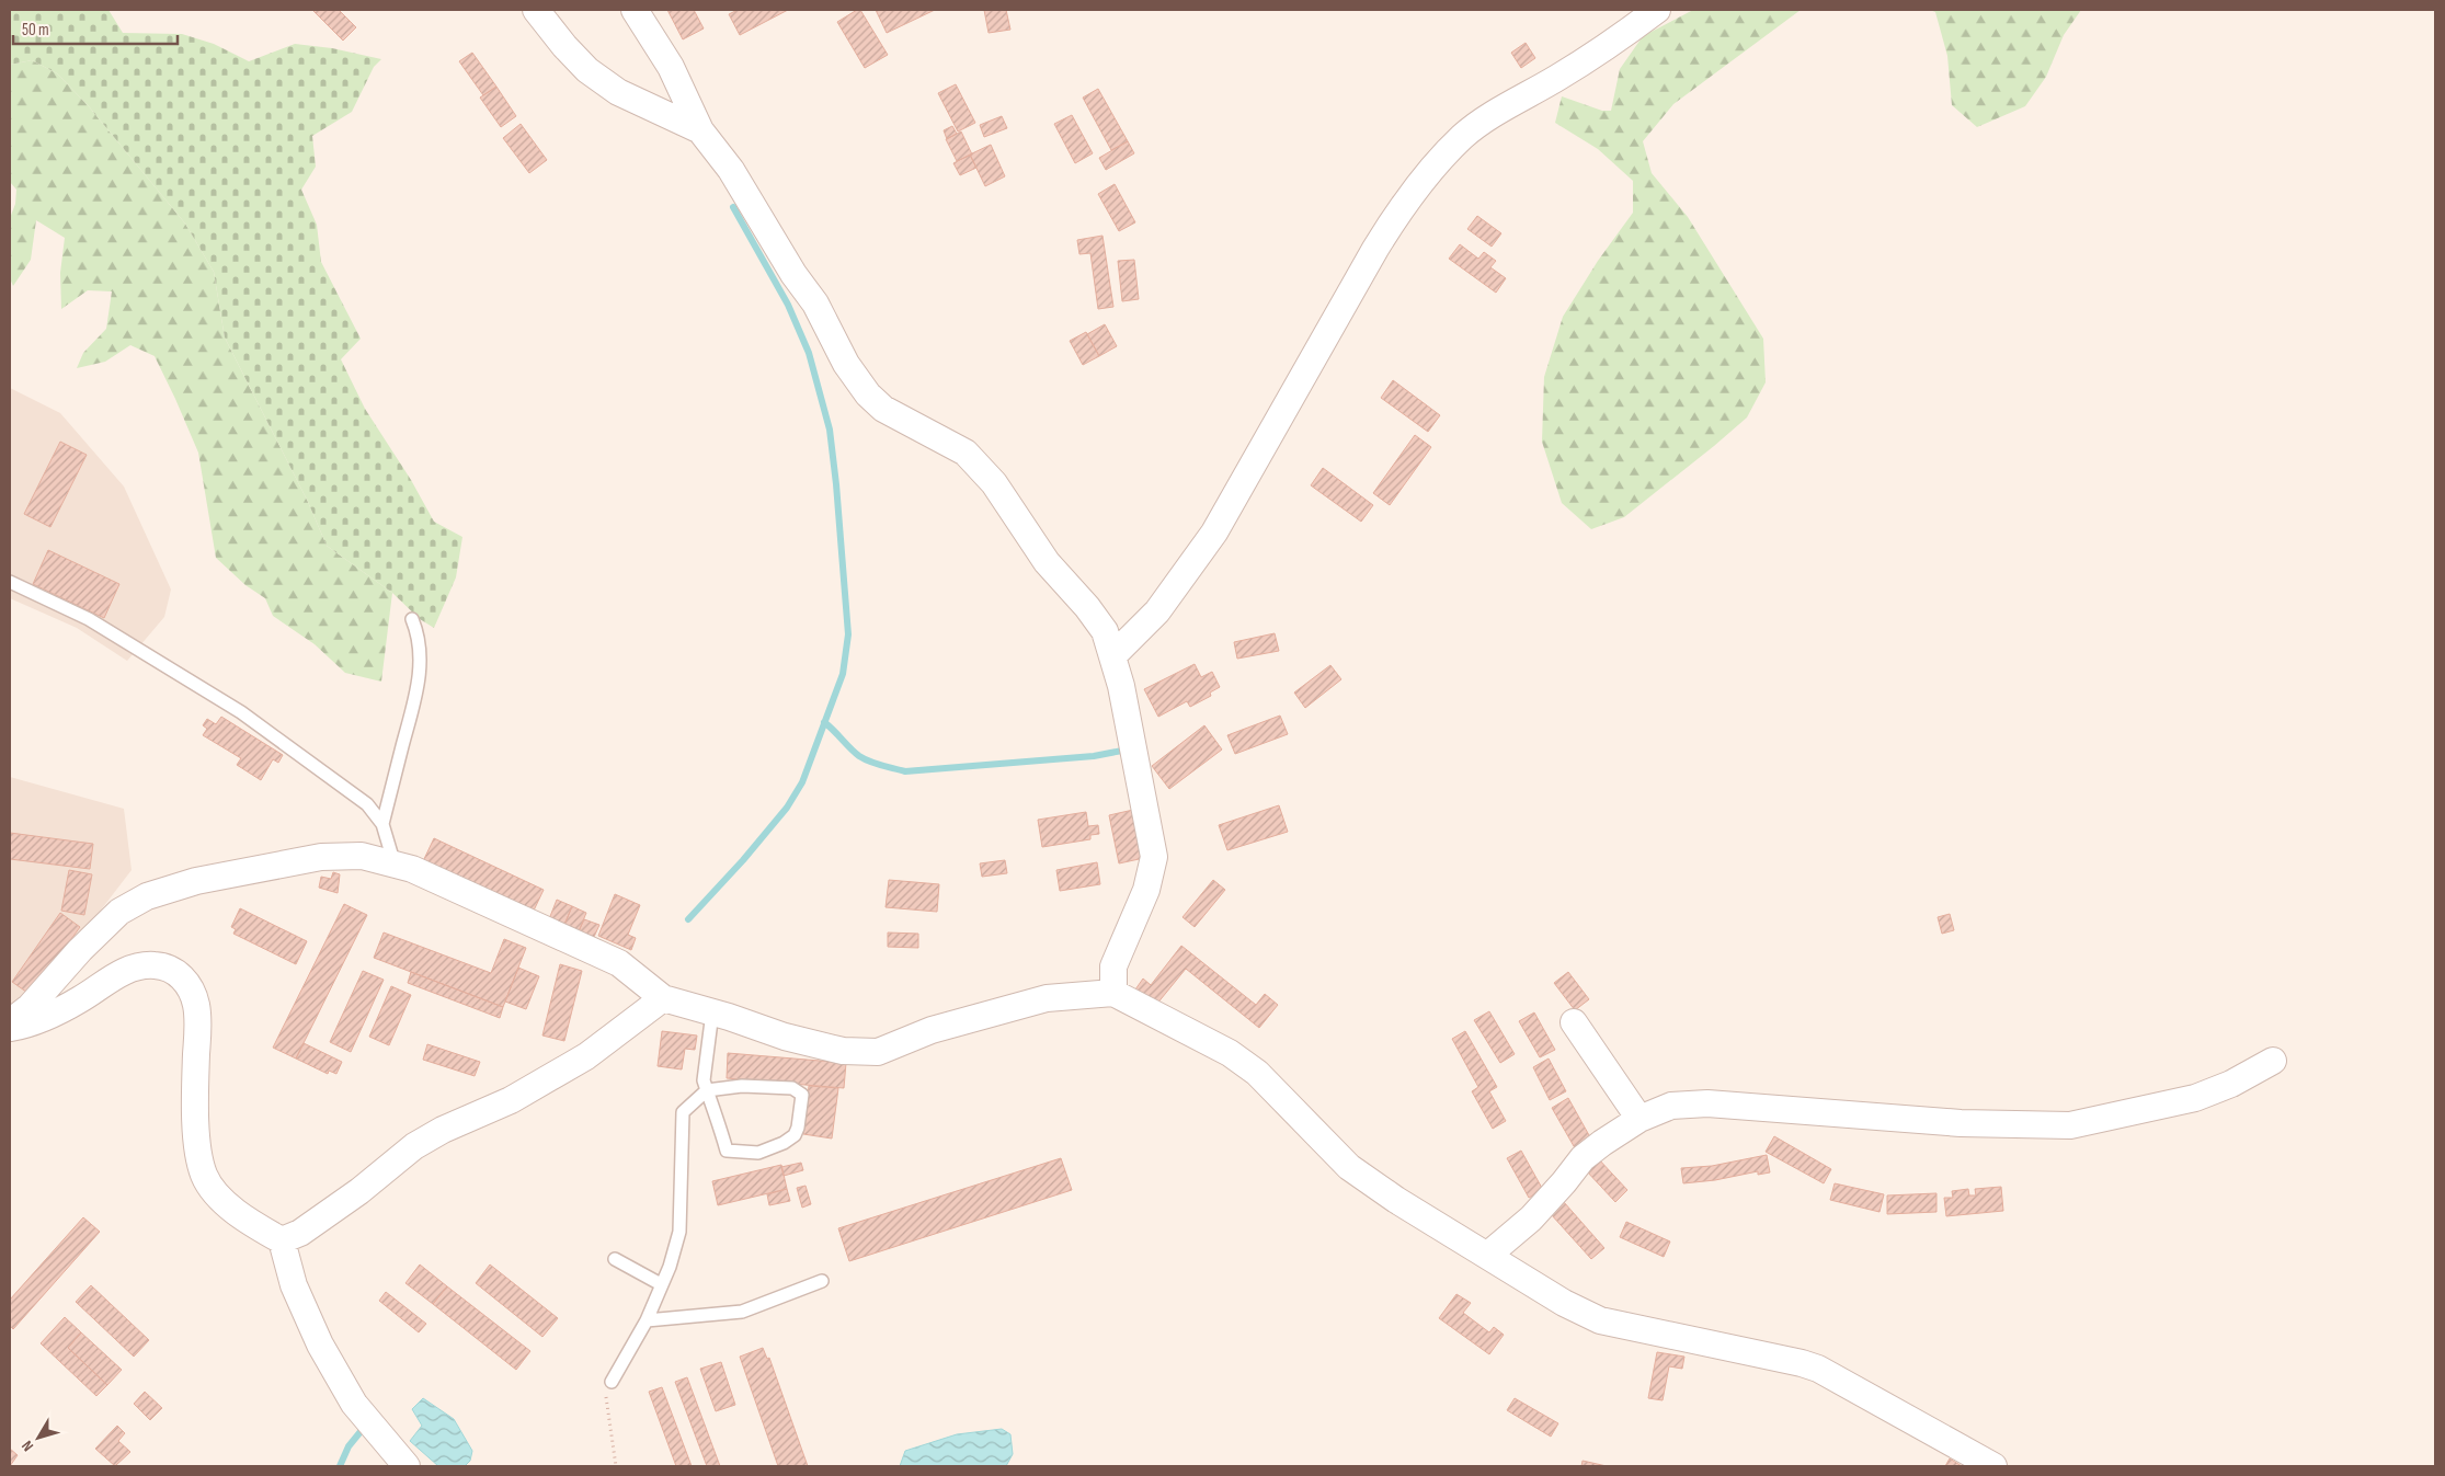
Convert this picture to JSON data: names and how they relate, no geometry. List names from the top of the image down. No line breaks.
{"scale_bar":"50 m","north":"bottom left"}
